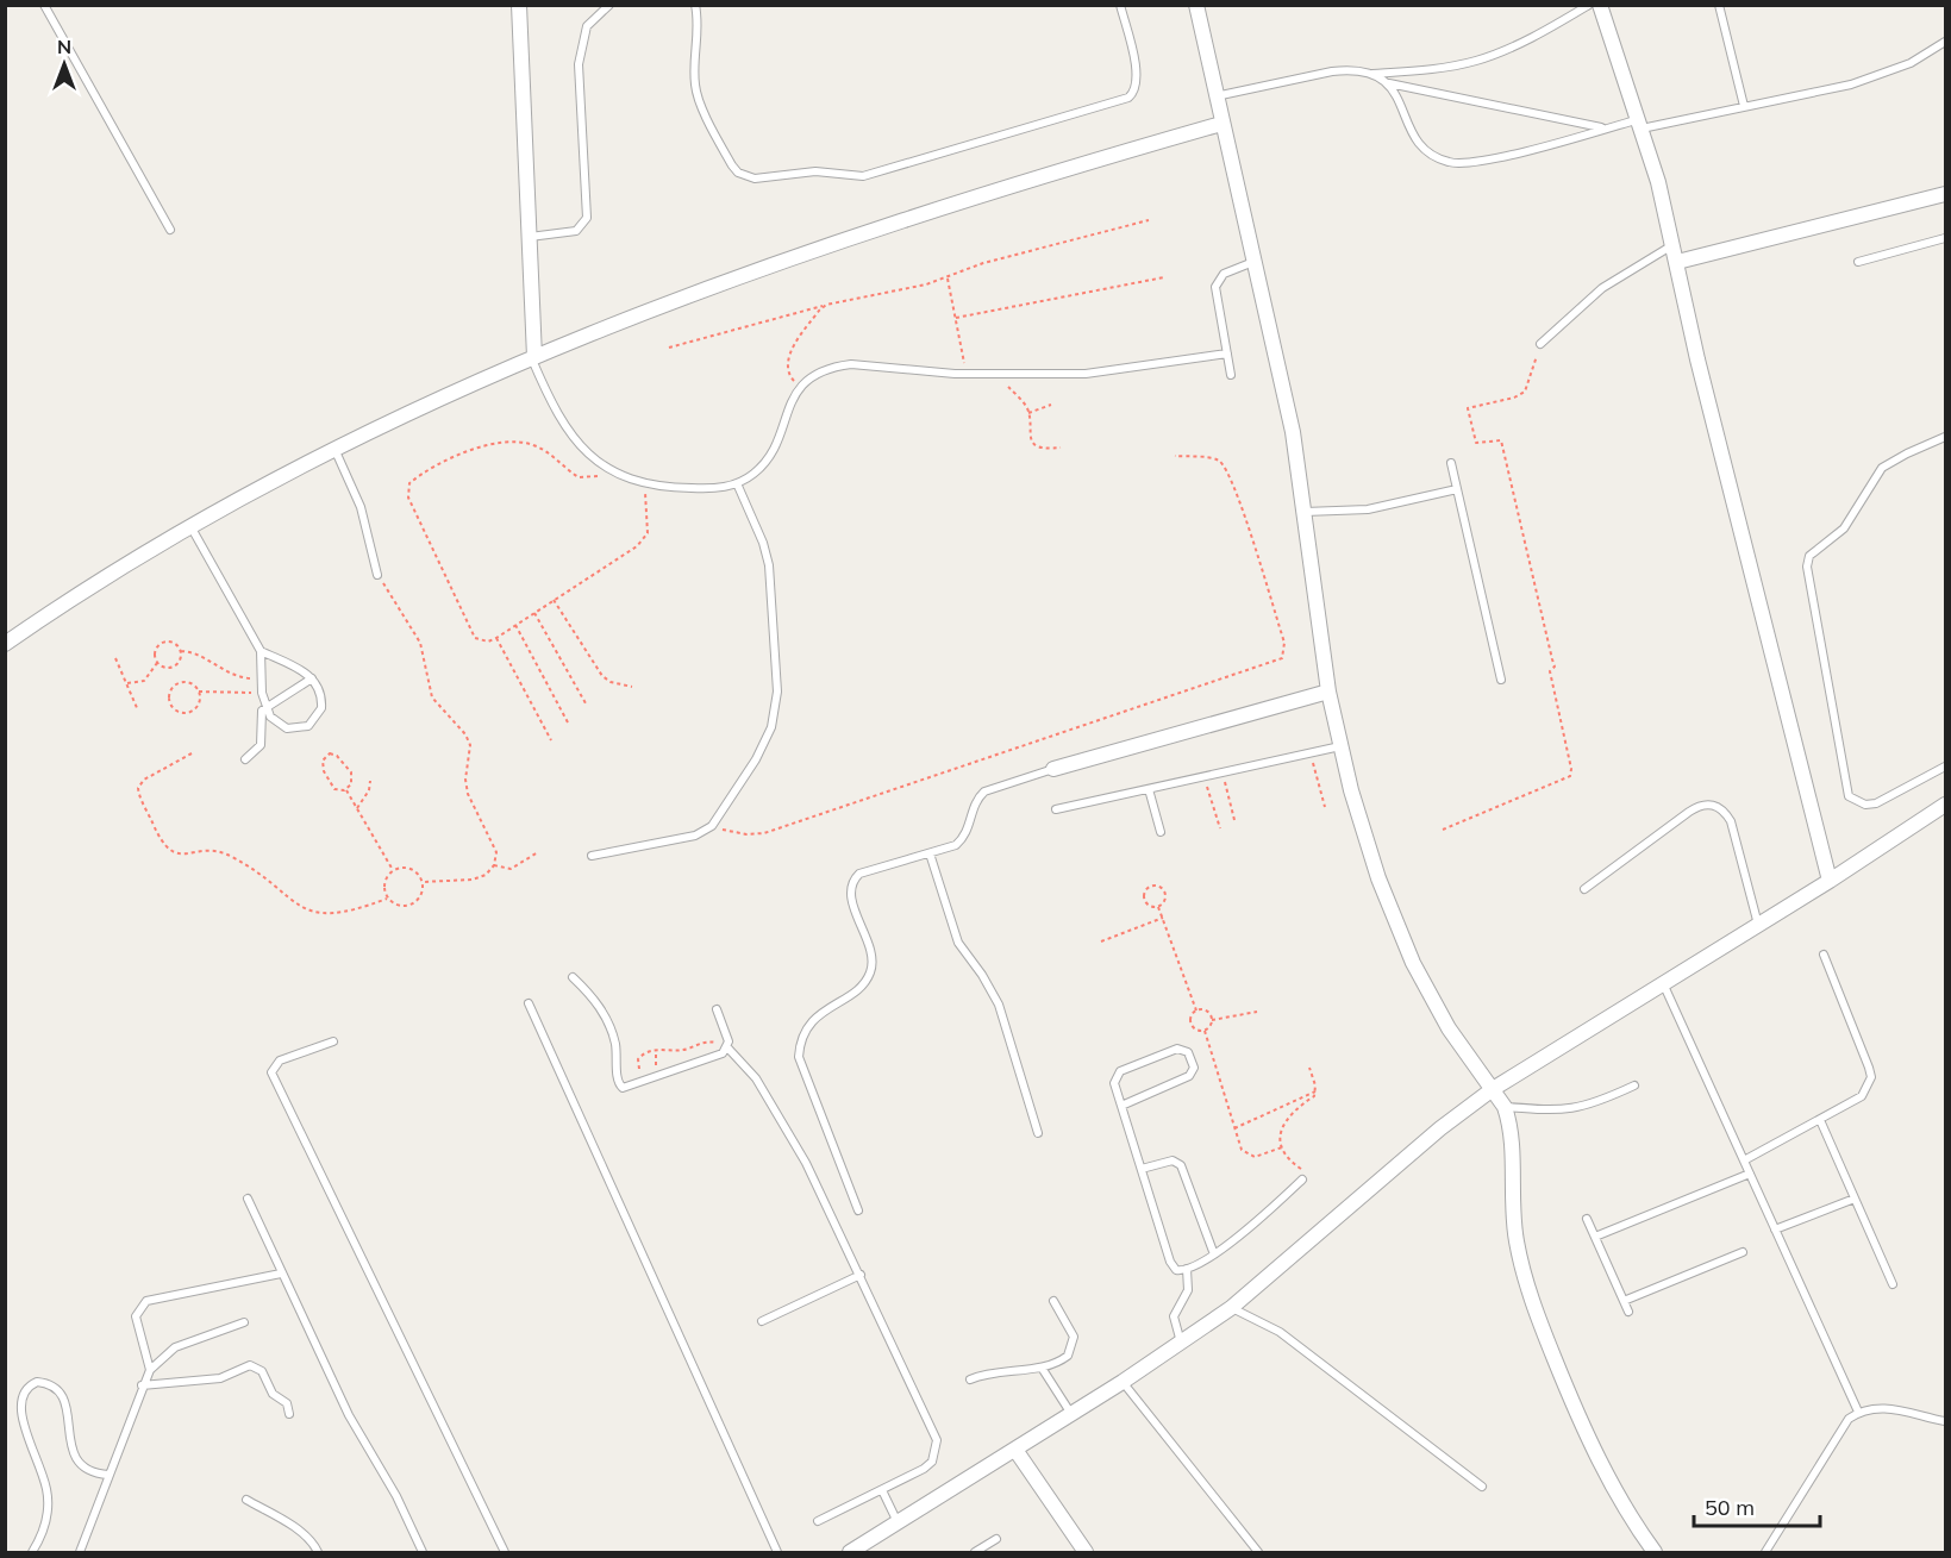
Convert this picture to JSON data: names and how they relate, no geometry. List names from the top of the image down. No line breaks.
{"scale_bar":"50 m","north":"top"}
